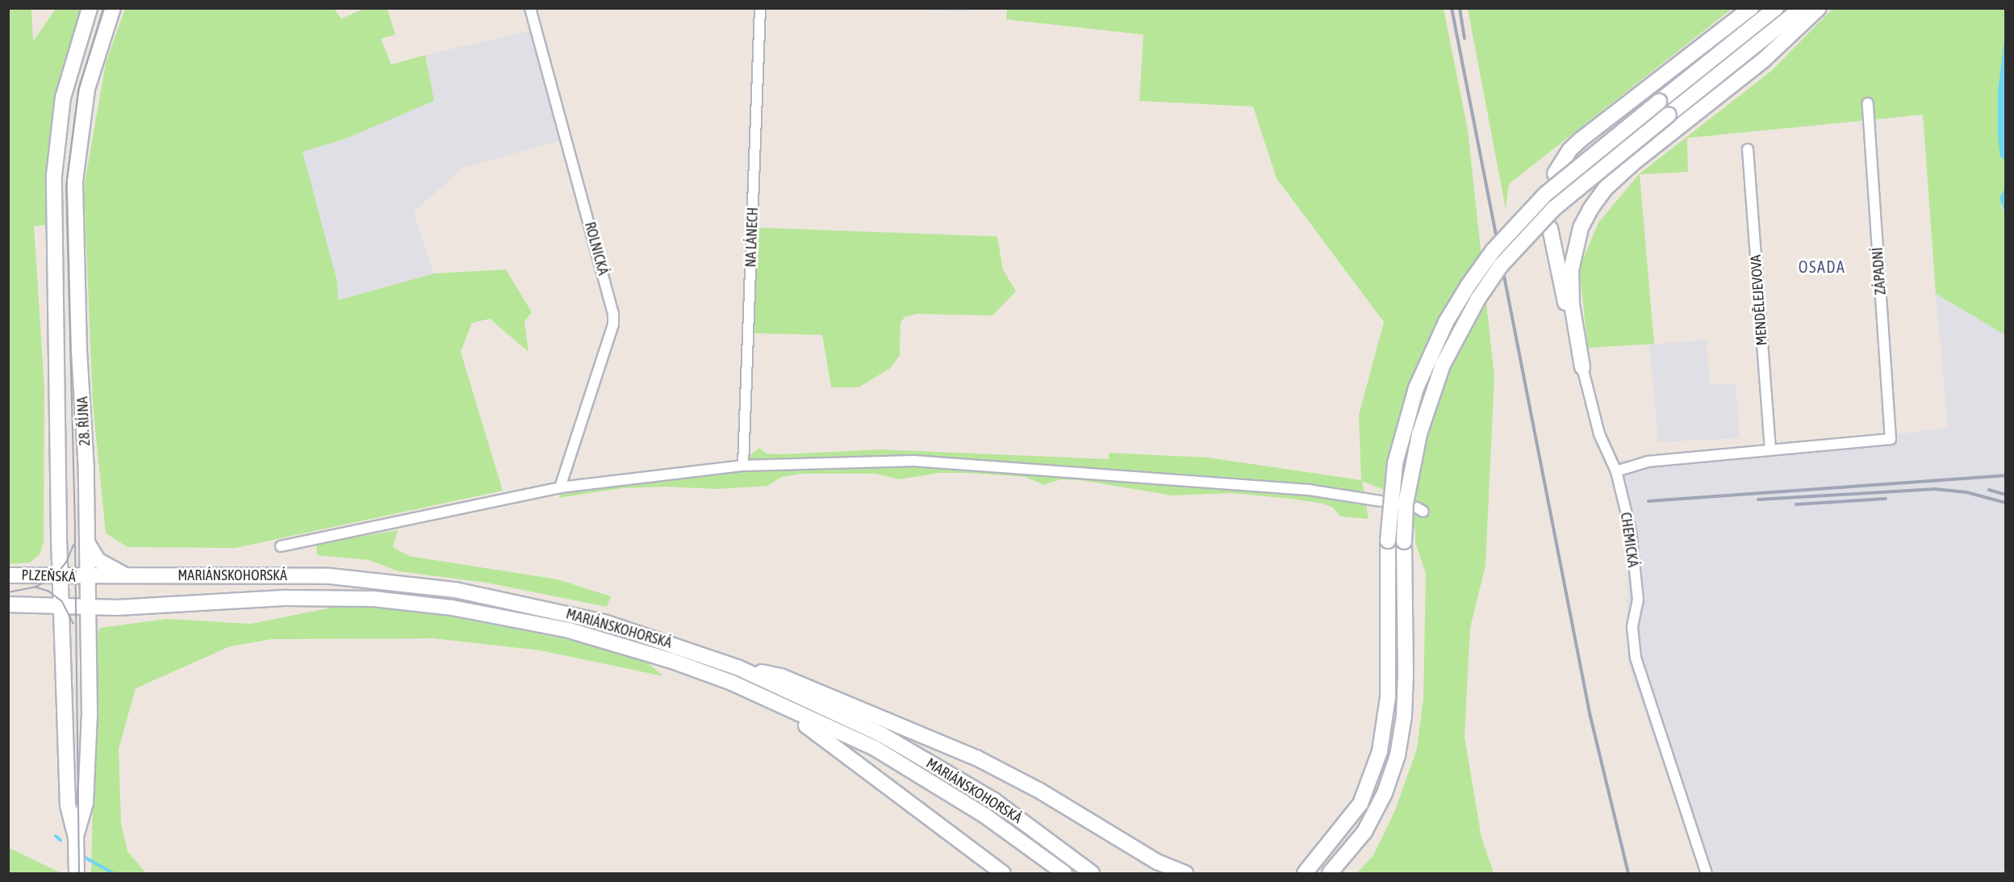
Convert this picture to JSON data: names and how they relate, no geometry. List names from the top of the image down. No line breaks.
{"streets":{"main road":["28. ŘÍJNA","MARIÁNSKOHORSKÁ","PLZEŇSKÁ"],"street":["NA LÁNECH","ROLNICKÁ","ZÁPADNÍ","MENDĚLEJEVOVA","CHEMICKÁ"]},"crossings":[["ZÁPADNÍ","MENDĚLEJEVOVA"],["28. ŘÍJNA","MARIÁNSKOHORSKÁ"],["28. ŘÍJNA","PLZEŇSKÁ"],["MARIÁNSKOHORSKÁ","PLZEŇSKÁ"]],"districts":["OSADA"]}
